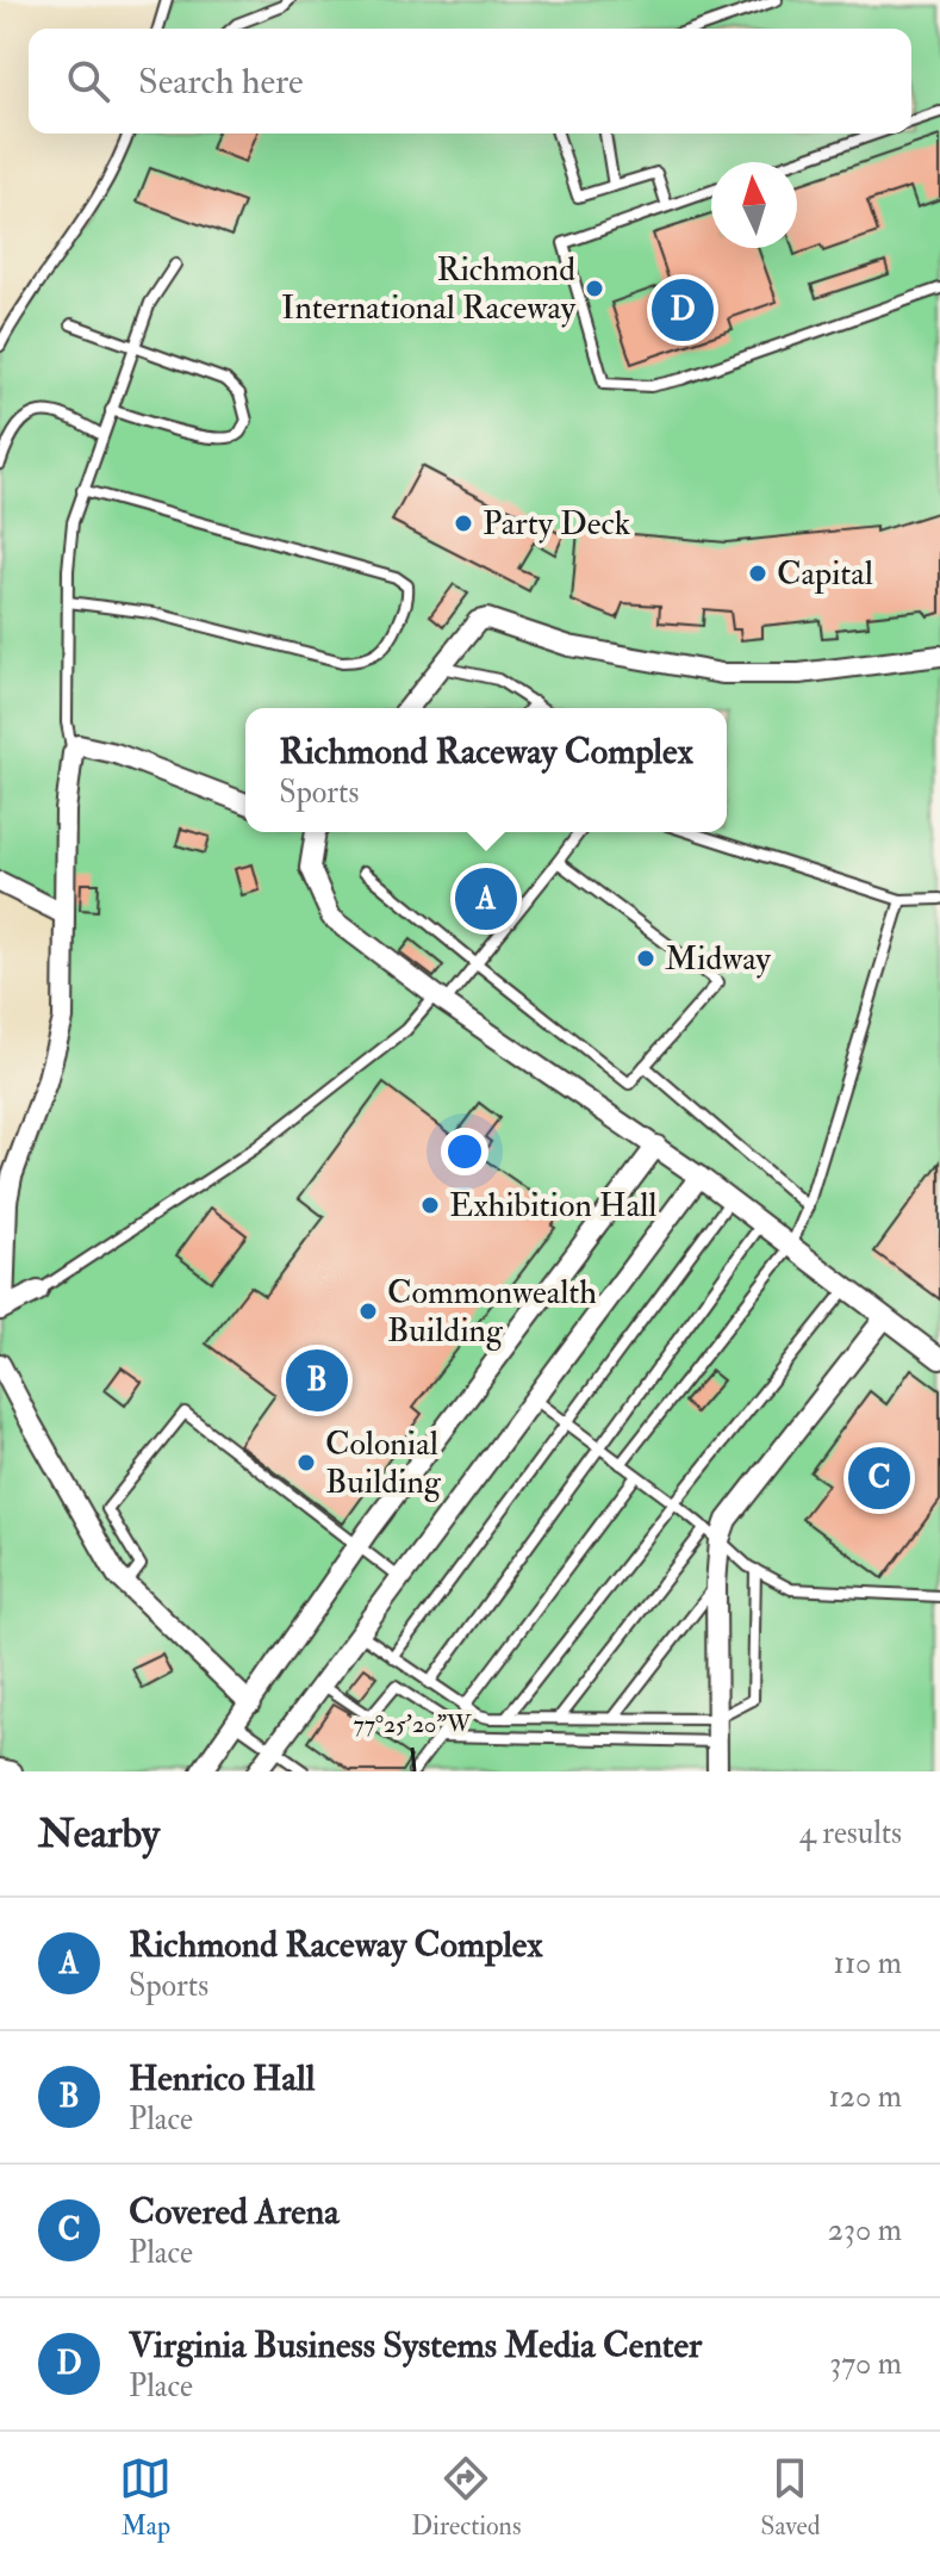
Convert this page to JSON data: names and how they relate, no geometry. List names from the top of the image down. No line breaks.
{"places":["Richmond International Raceway","Party Deck","Capital","Midway","Exhibition Hall","Commonwealth Building","Colonial Building"],"north":"top","page":{"search":"Search here","pins":["D","A","B","C"],"popup":["Richmond Raceway Complex","Sports"],"heading":["Nearby","4 results"],"list":[{"mark":"A","name":"Richmond Raceway Complex","note":"Sports","value":"110 m"},{"mark":"B","name":"Henrico Hall","note":"Place","value":"120 m"},{"mark":"C","name":"Covered Arena","note":"Place","value":"230 m"},{"mark":"D","name":"Virginia Business Systems Media Center","note":"Place","value":"370 m"}],"nav":["Map","Directions","Saved"]},"coordinates":["77°25'20\"W"]}
